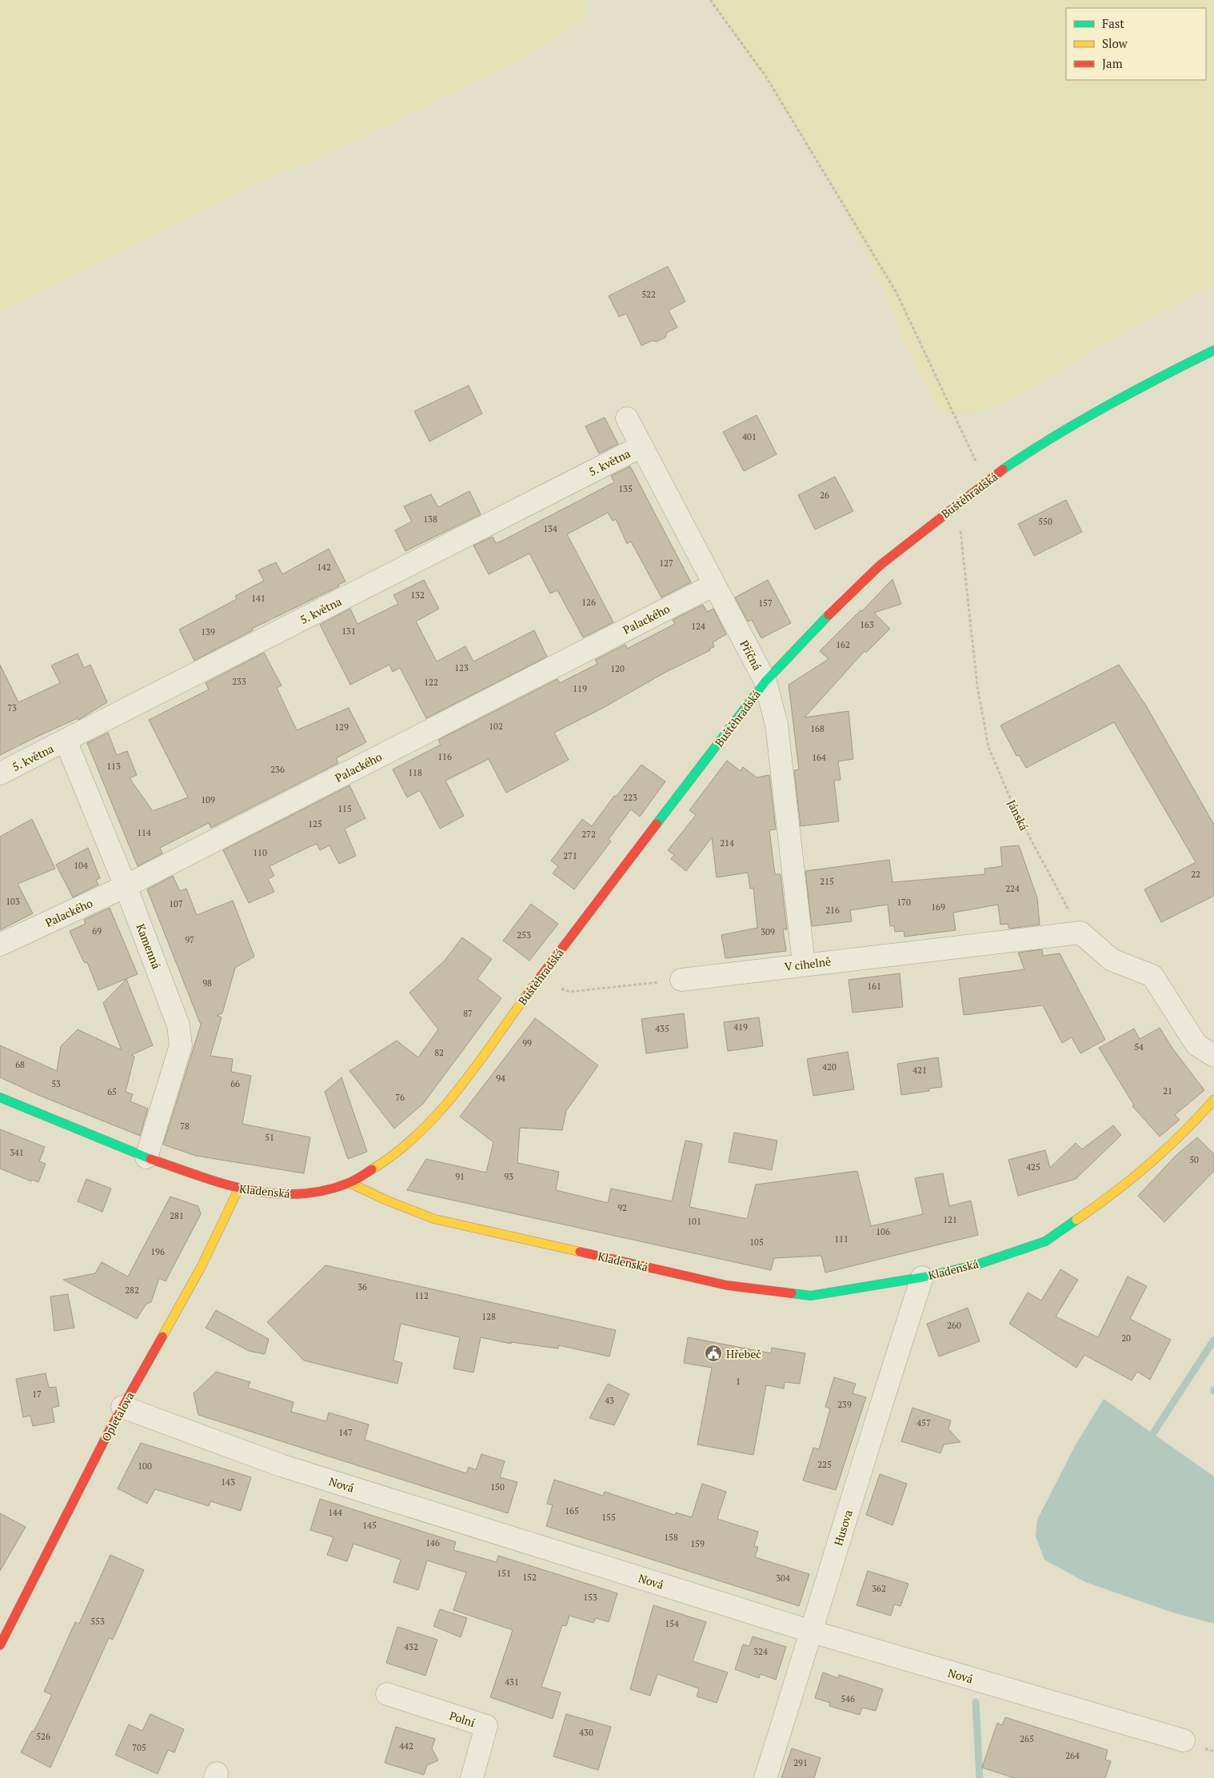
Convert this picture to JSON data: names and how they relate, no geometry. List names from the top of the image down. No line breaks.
{"streets":{"street":["5. května","Buštěhradská","Palackého","Příčná","Kamenná","V cihelně","Kladenská","Opletalova","Nová","Husova","Polní"],"path":["Jánská"]},"crossings":[["5. května","Příčná"],["5. května","Kamenná"],["Buštěhradská","Příčná"],["Buštěhradská","Jánská"],["Buštěhradská","Kladenská"],["Palackého","Příčná"],["Palackého","Kamenná"],["Příčná","V cihelně"],["Jánská","V cihelně"],["Kamenná","Kladenská"],["Kladenská","Opletalova"],["Kladenská","Husova"],["Opletalova","Nová"],["Nová","Husova"]],"places":{"public building":["Hřebeč"]},"house_numbers":["522","401","135","26","138","550","134","127","142","132","141","126","157","163","124","131","139","162","123","120","233","122","119","73","102","129","168","116","164","113","236","118","223","109","115","125","114","272","214","110","271","104","22","215","224","103","170","107","169","216","69","309","253","97","98","161","87","419","435","99","54","82","68","420","421","94","53","66","21","65","76","78","51","341","50","425","91","93","92","281","121","101","106","111","105","196","36","282","112","128","260","20","1","17","43","239","457","147","225","100","143","150","165","144","155","145","158","146","159","151","152","304","362","153","553","154","432","324","431","546","430","526","265","442","705","264","291"],"legend":["Fast","Slow","Jam"]}
